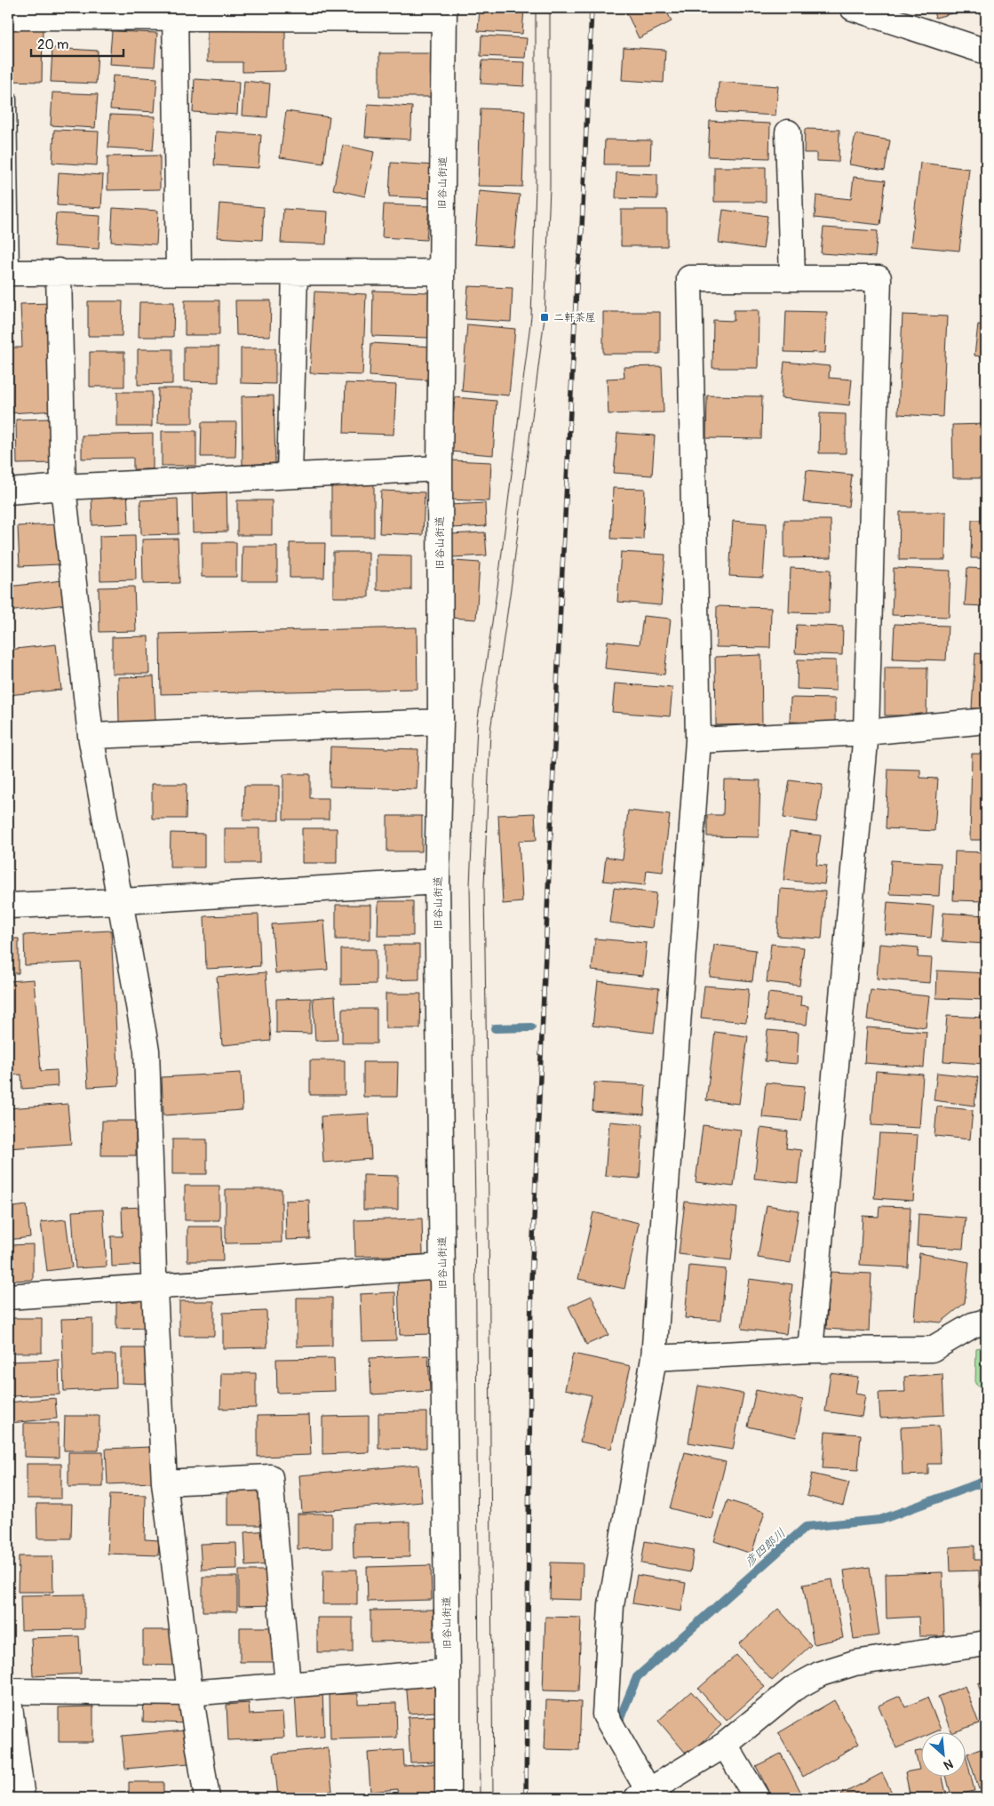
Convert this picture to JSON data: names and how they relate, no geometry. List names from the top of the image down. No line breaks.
{"streets":{"street":["旧谷山街道"]},"water":["彦四郎川"],"places":{"transit":["二軒茶屋"]},"scale_bar":"20 m","north":"bottom right"}
